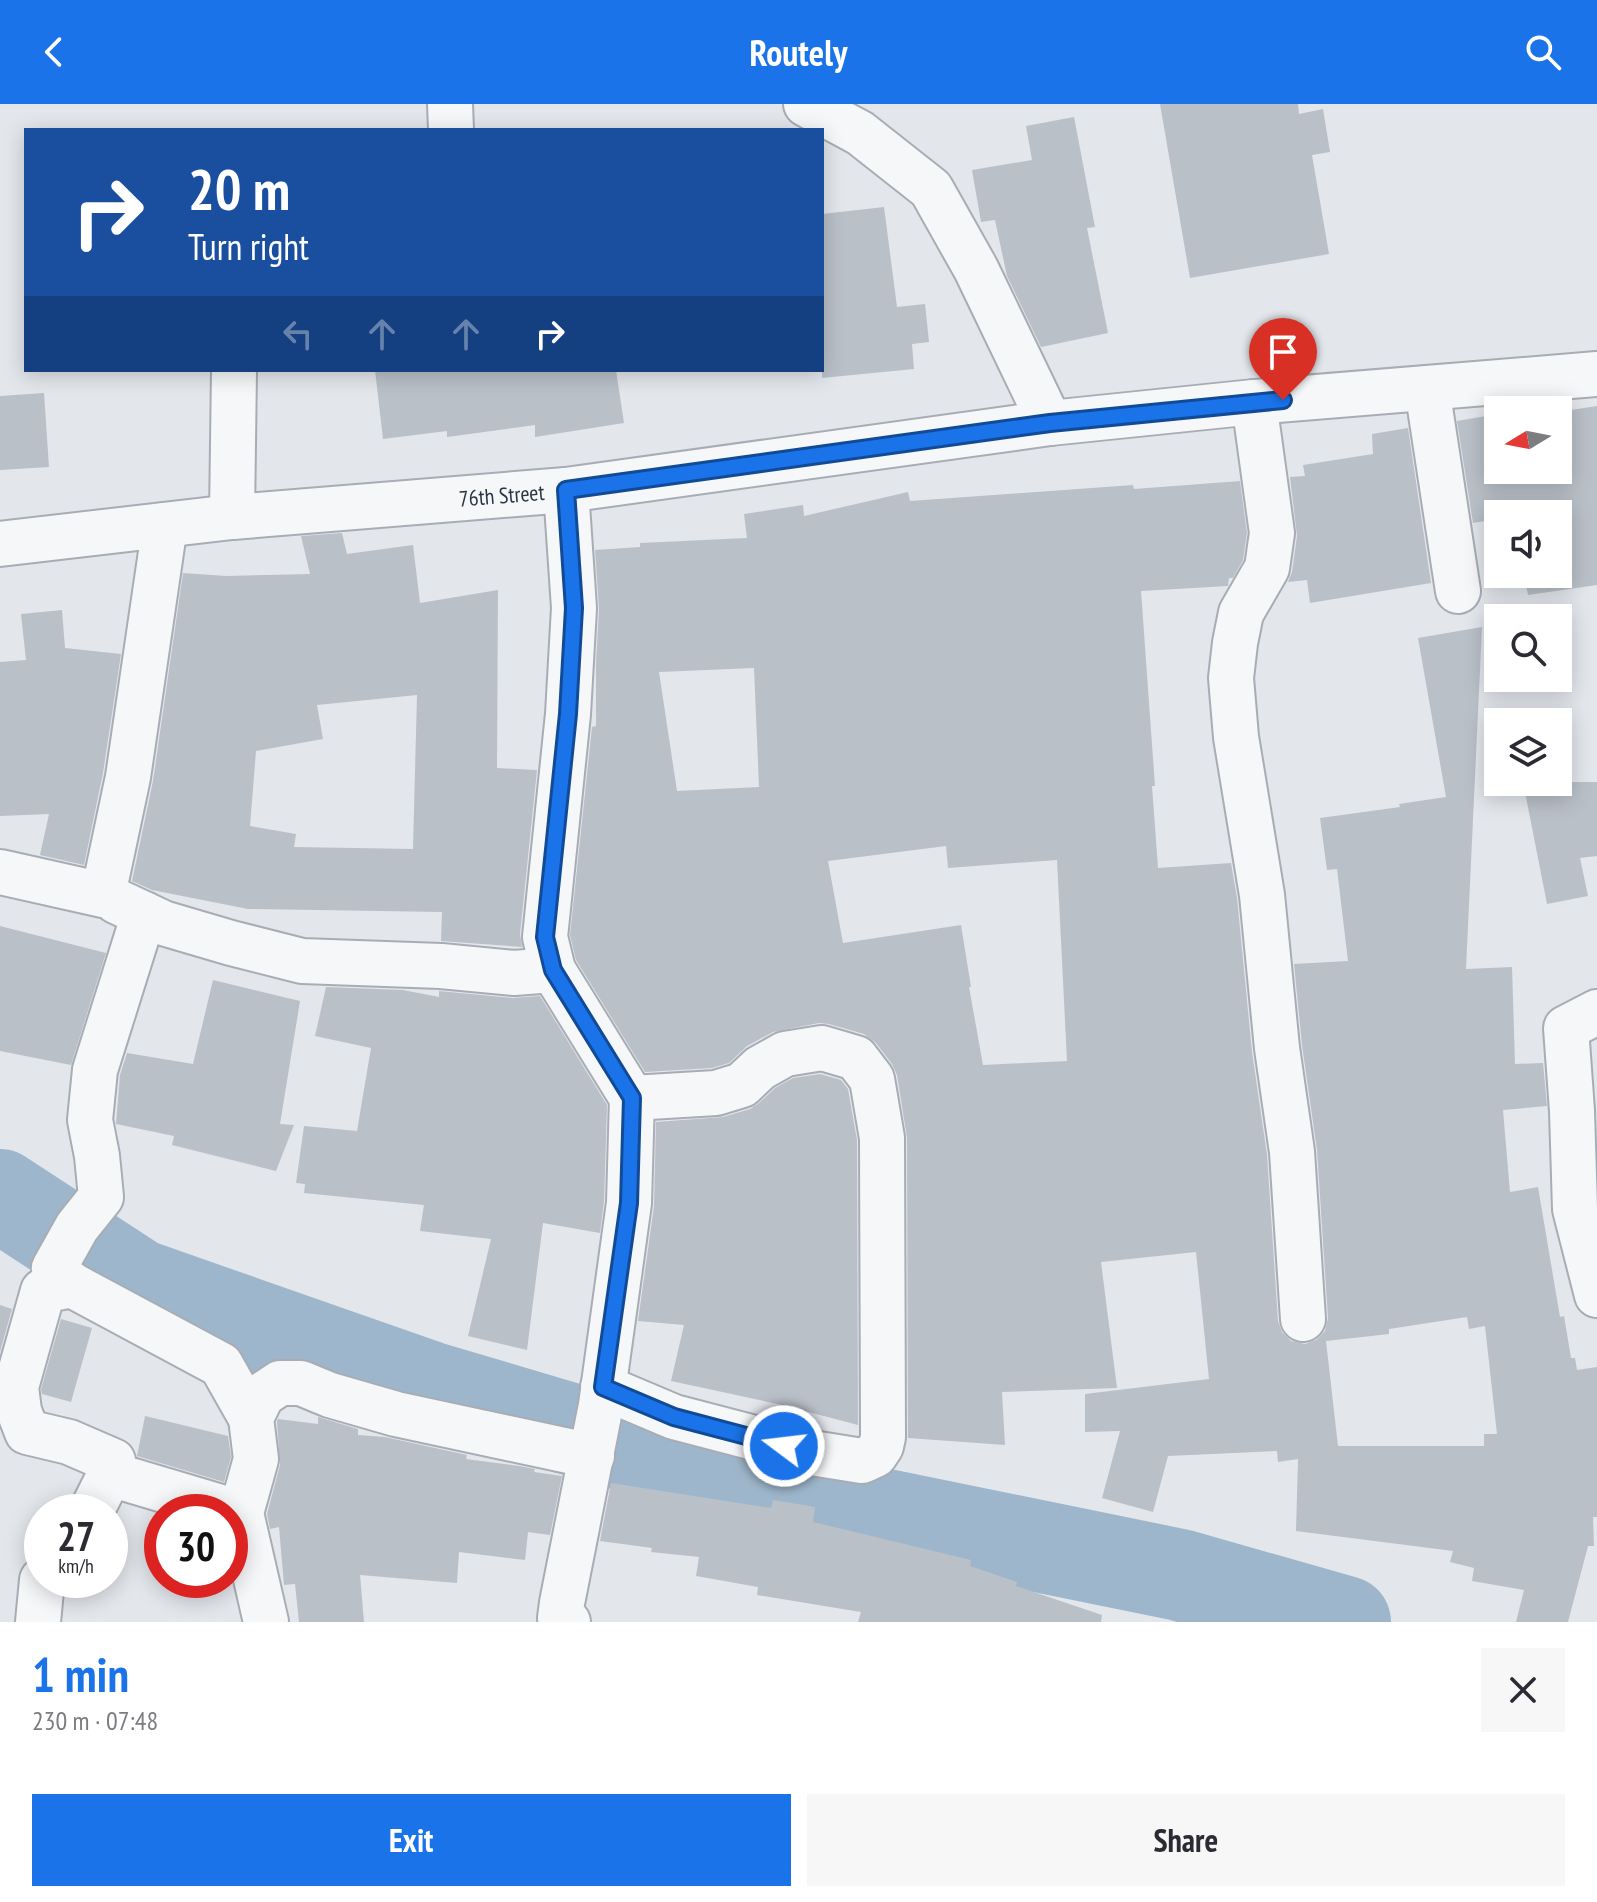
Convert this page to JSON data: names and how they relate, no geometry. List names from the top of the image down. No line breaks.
{"streets":{"street":["76th Street"]},"north":"left","page":{"header":"Routely","turn":["20 m","Turn right"],"speed":"27 km/h","limit":"30","heading":["1 min","230 m · 07:48"],"buttons":["Exit","Share"]}}
